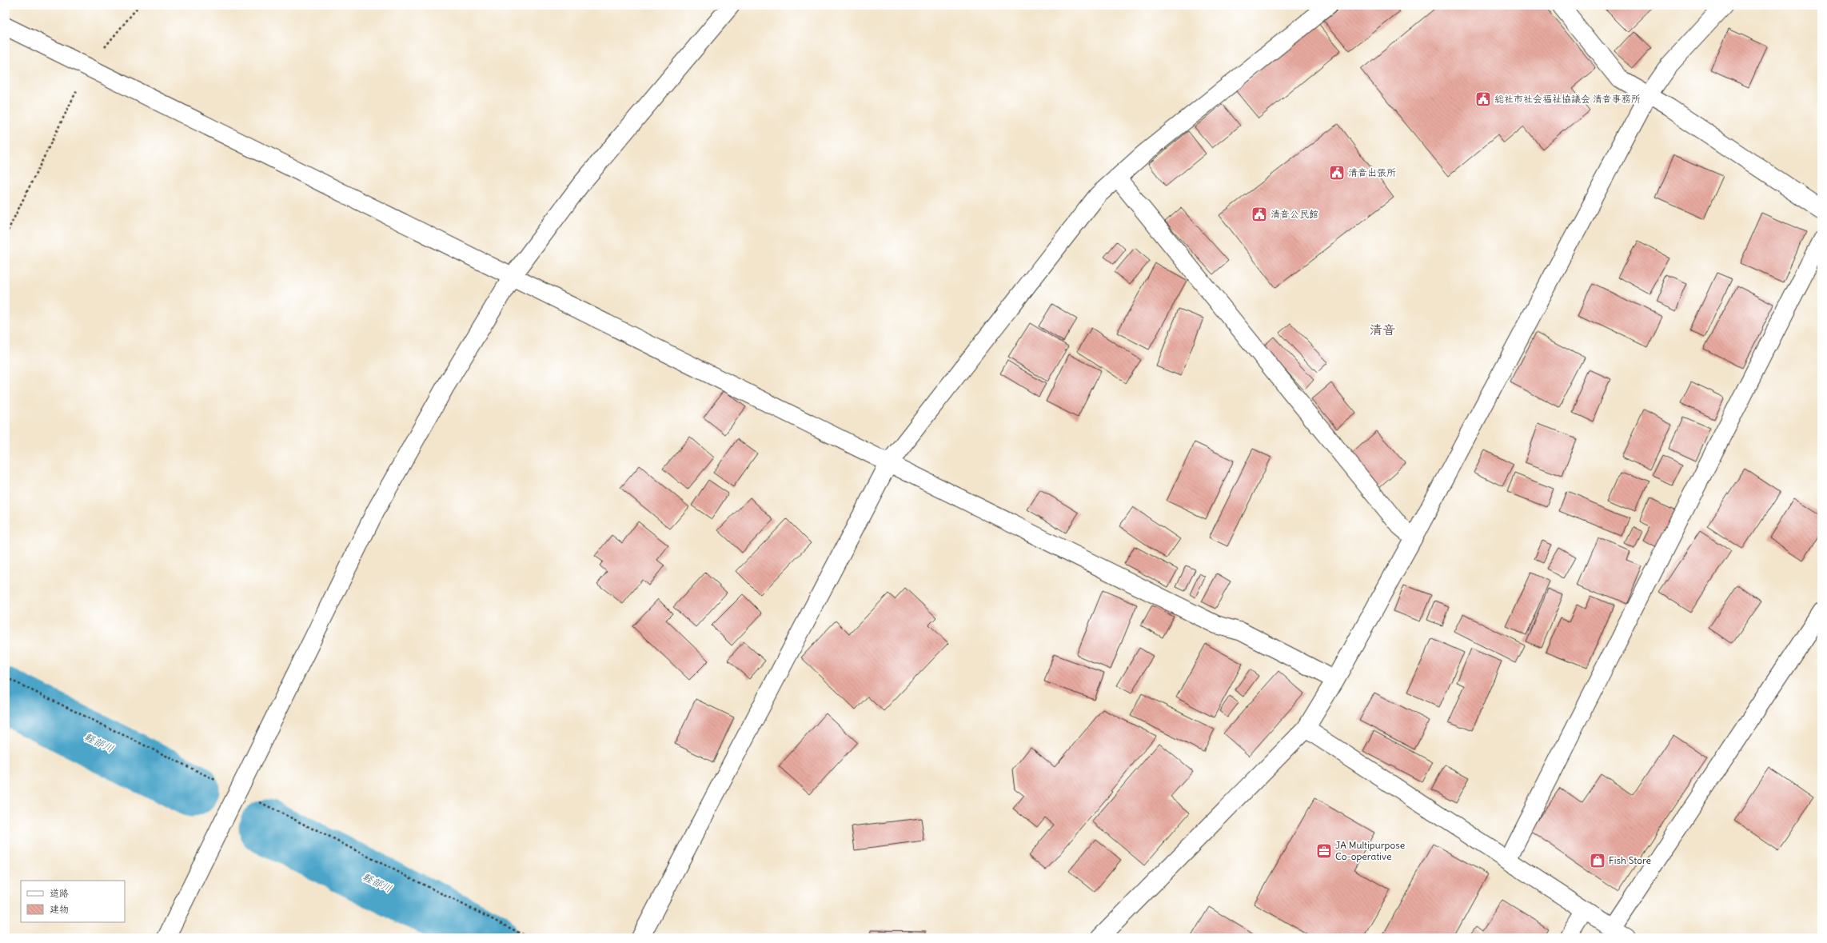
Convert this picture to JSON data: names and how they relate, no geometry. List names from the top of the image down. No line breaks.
{"districts":["清音"],"water":["軽部川"],"places":{"public building":["総社市社会福祉協議会 清音事務所","清音出張所","清音公民館"],"office":["JA Multipurpose Co-operative"],"shop":["Fish Store"]},"legend":["道路","建物"]}
